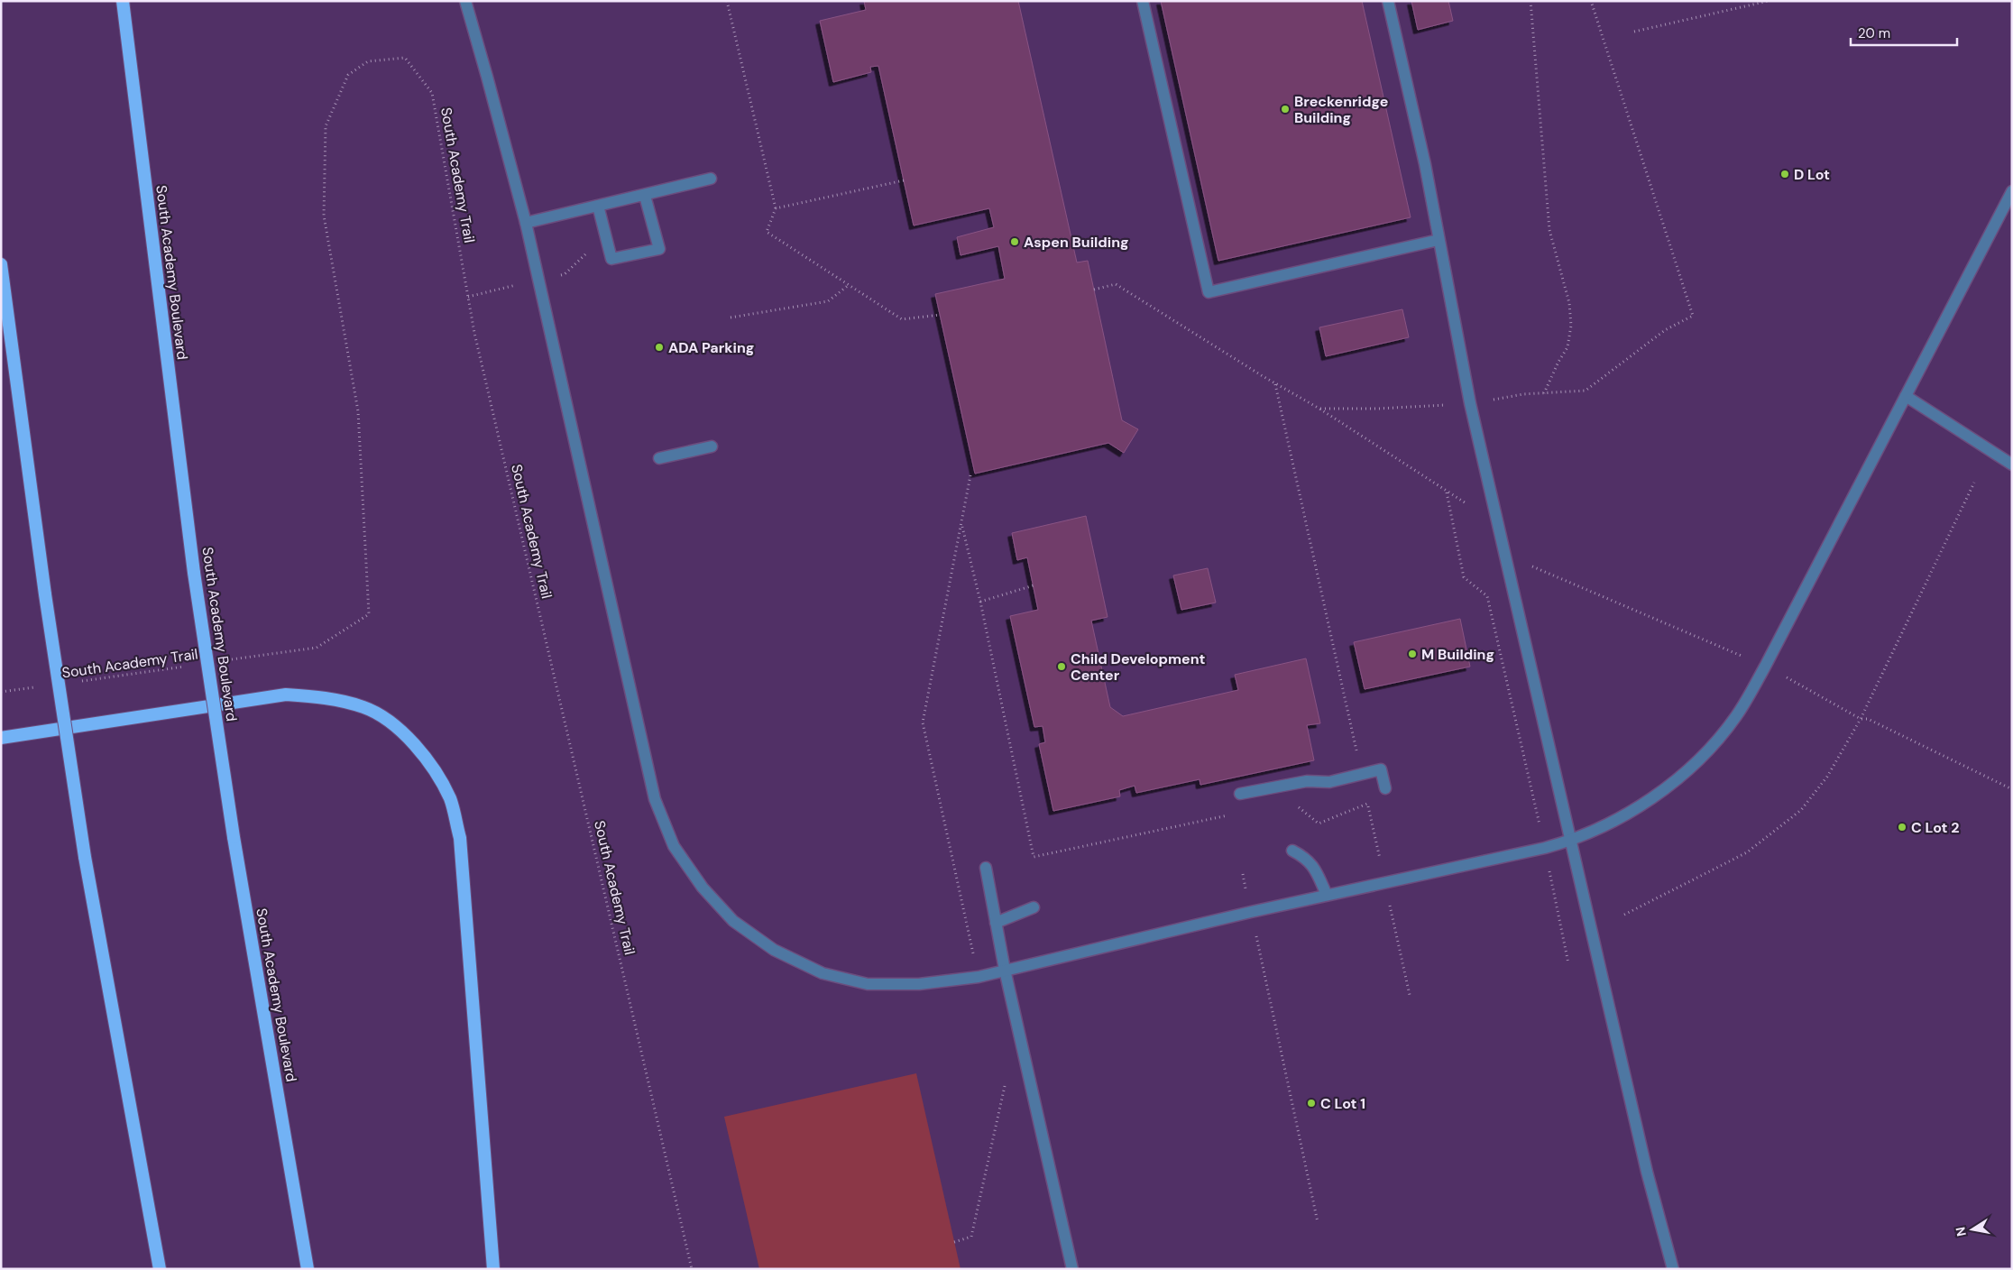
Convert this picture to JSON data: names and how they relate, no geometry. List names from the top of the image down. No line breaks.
{"streets":{"highway":["South Academy Boulevard"],"path":["South Academy Trail"]},"places":["Breckenridge Building","D Lot","Aspen Building","ADA Parking","M Building","Child Development Center","C Lot 2","C Lot 1"],"scale_bar":"20 m","north":"left"}
